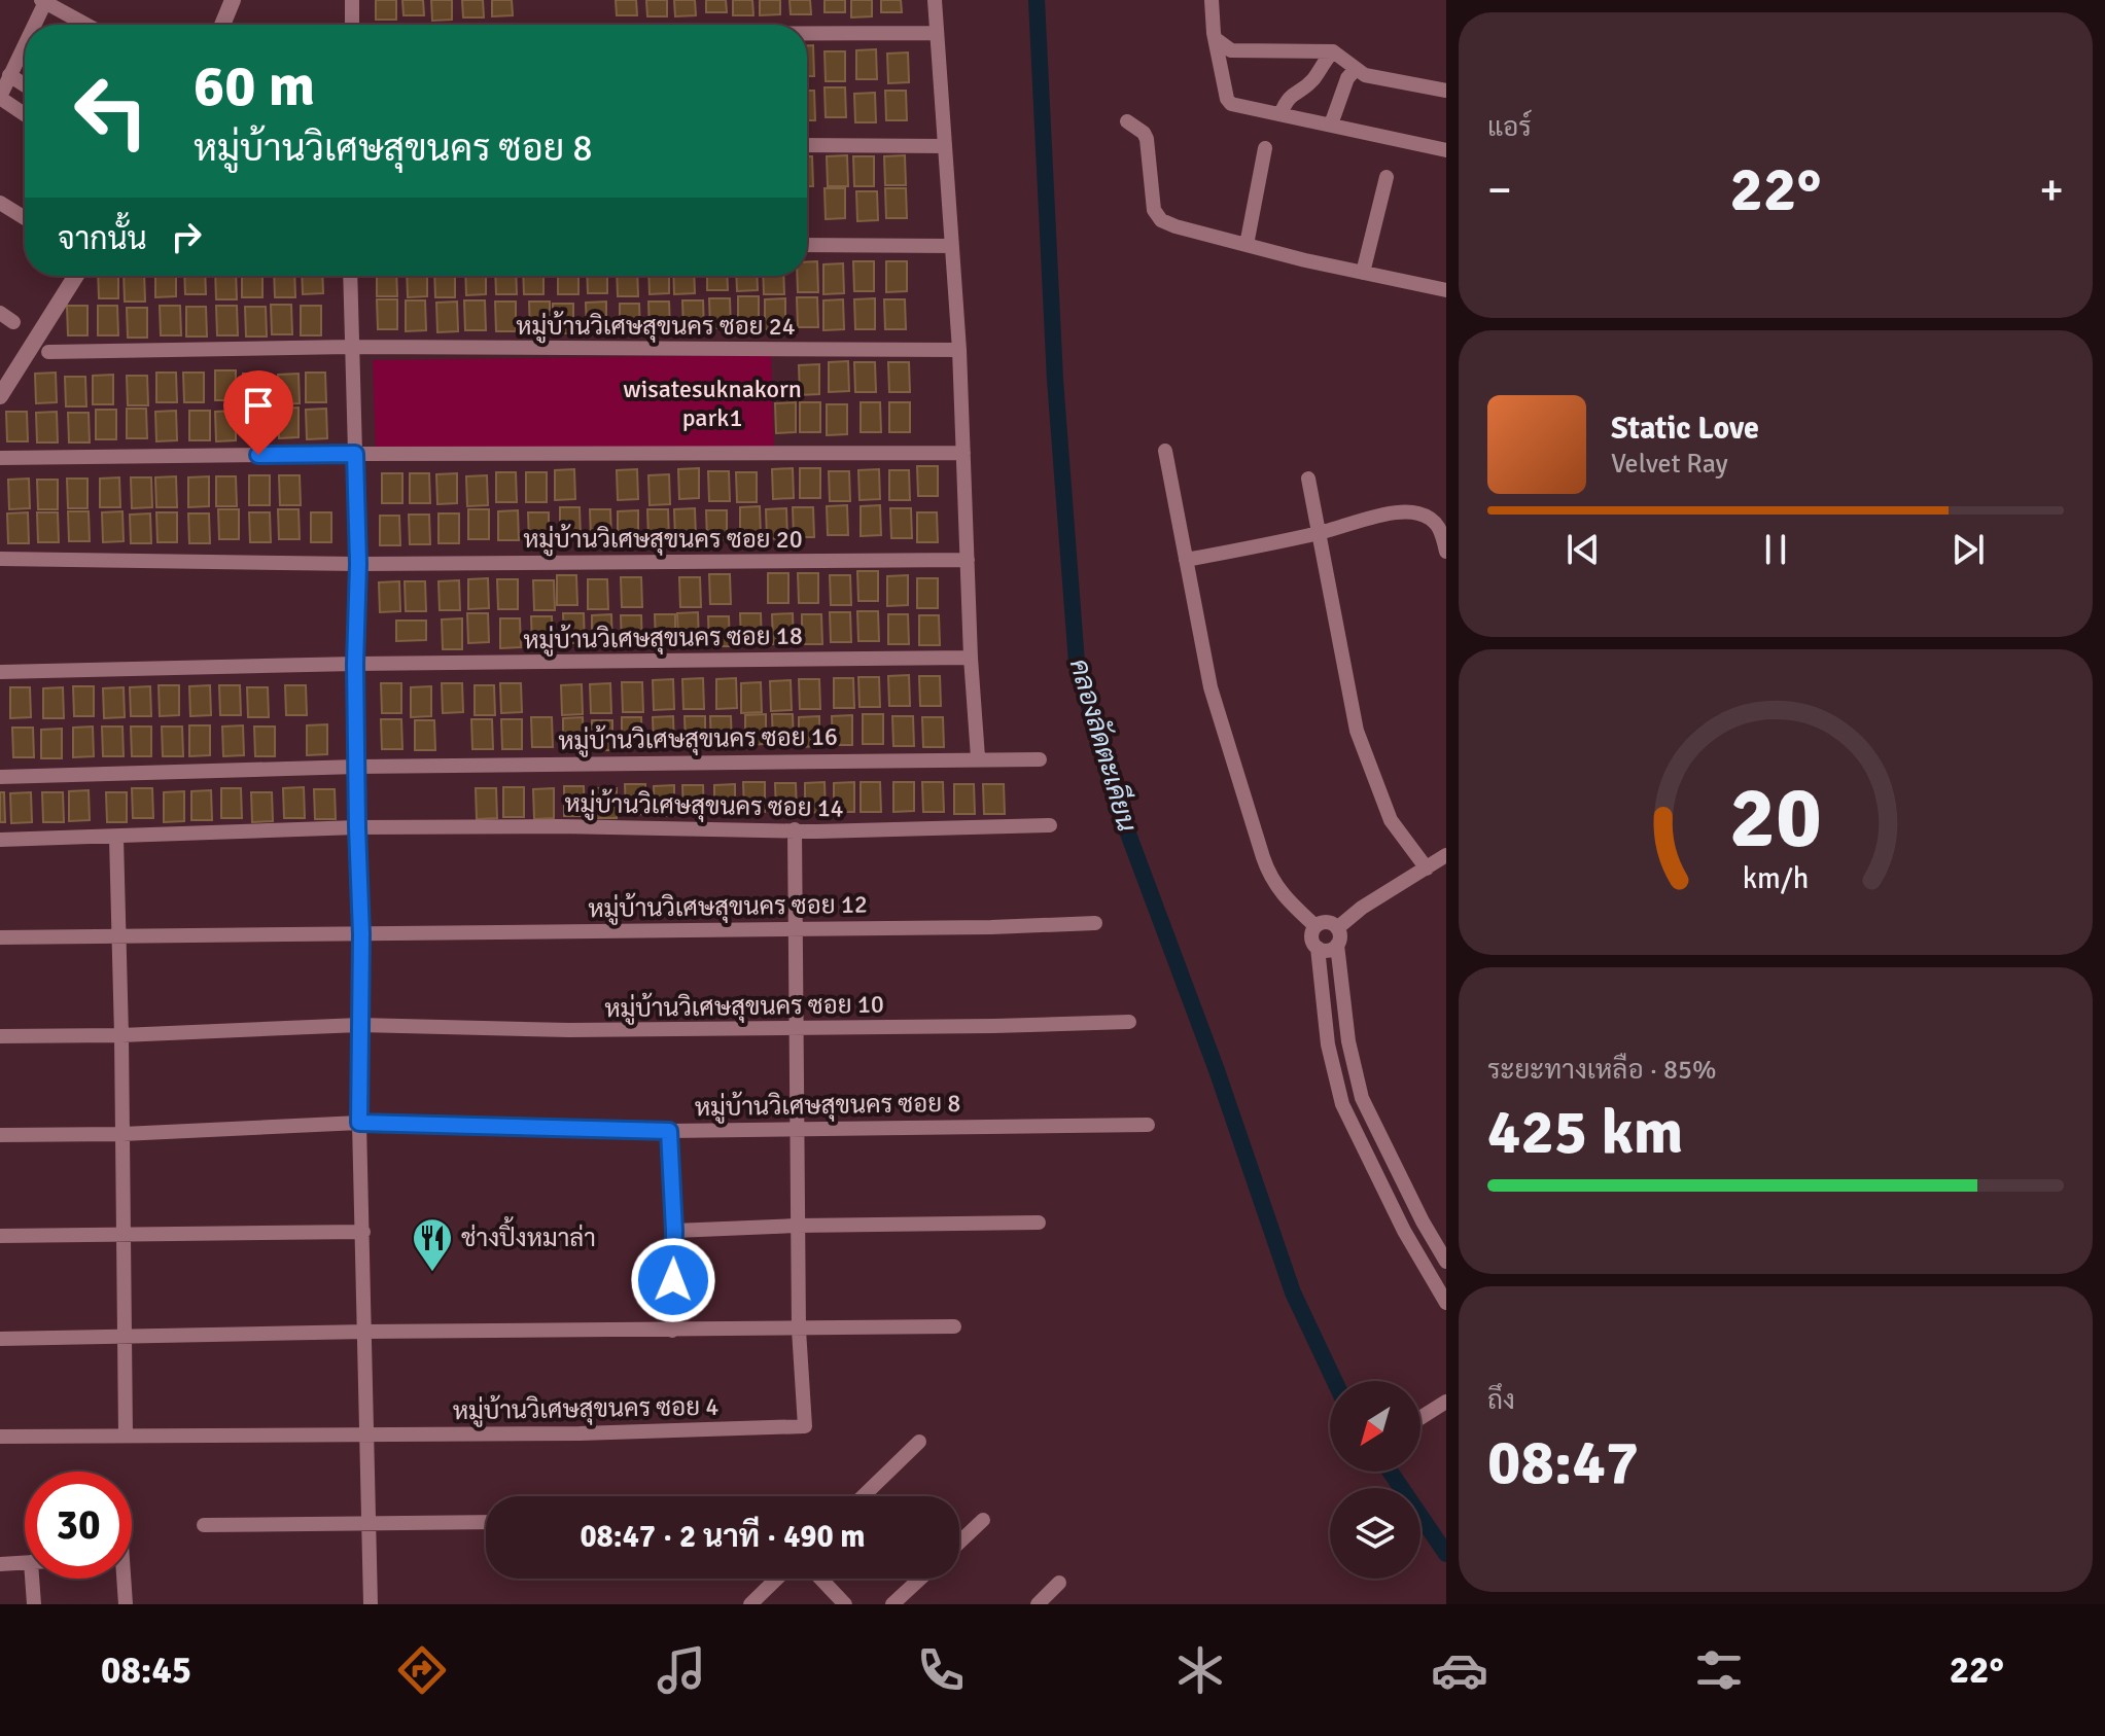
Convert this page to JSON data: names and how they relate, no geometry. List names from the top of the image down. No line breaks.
{"streets":{"street":["หมู่บ้านวิเศษสุขนคร ซอย 24","หมู่บ้านวิเศษสุขนคร ซอย 20","หมู่บ้านวิเศษสุขนคร ซอย 18","หมู่บ้านวิเศษสุขนคร ซอย 16","หมู่บ้านวิเศษสุขนคร ซอย 14","หมู่บ้านวิเศษสุขนคร ซอย 12","หมู่บ้านวิเศษสุขนคร ซอย 10","หมู่บ้านวิเศษสุขนคร ซอย 8","หมู่บ้านวิเศษสุขนคร ซอย 4"]},"water":["คลองลัดตะเคียน"],"parks":["wisatesuknakorn park1"],"places":{"restaurant":["ช่างปิ้งหมาล่า"]},"north":"bottom left","page":{"tile":["แอร์",["ระยะทางเหลือ · 85%","425 km"],["ถึง","08:47"]],"turn":["60 m","หมู่บ้านวิเศษสุขนคร ซอย 8"],"heat":["−","22°","+"],"then":"จากนั้น","song":["Static Love","Velvet Ray"],"limit":"30","trip":"08:47 · 2 นาที · 490 m","tabs":["08:45","22°"],"gauge":["20","km/h"]}}
